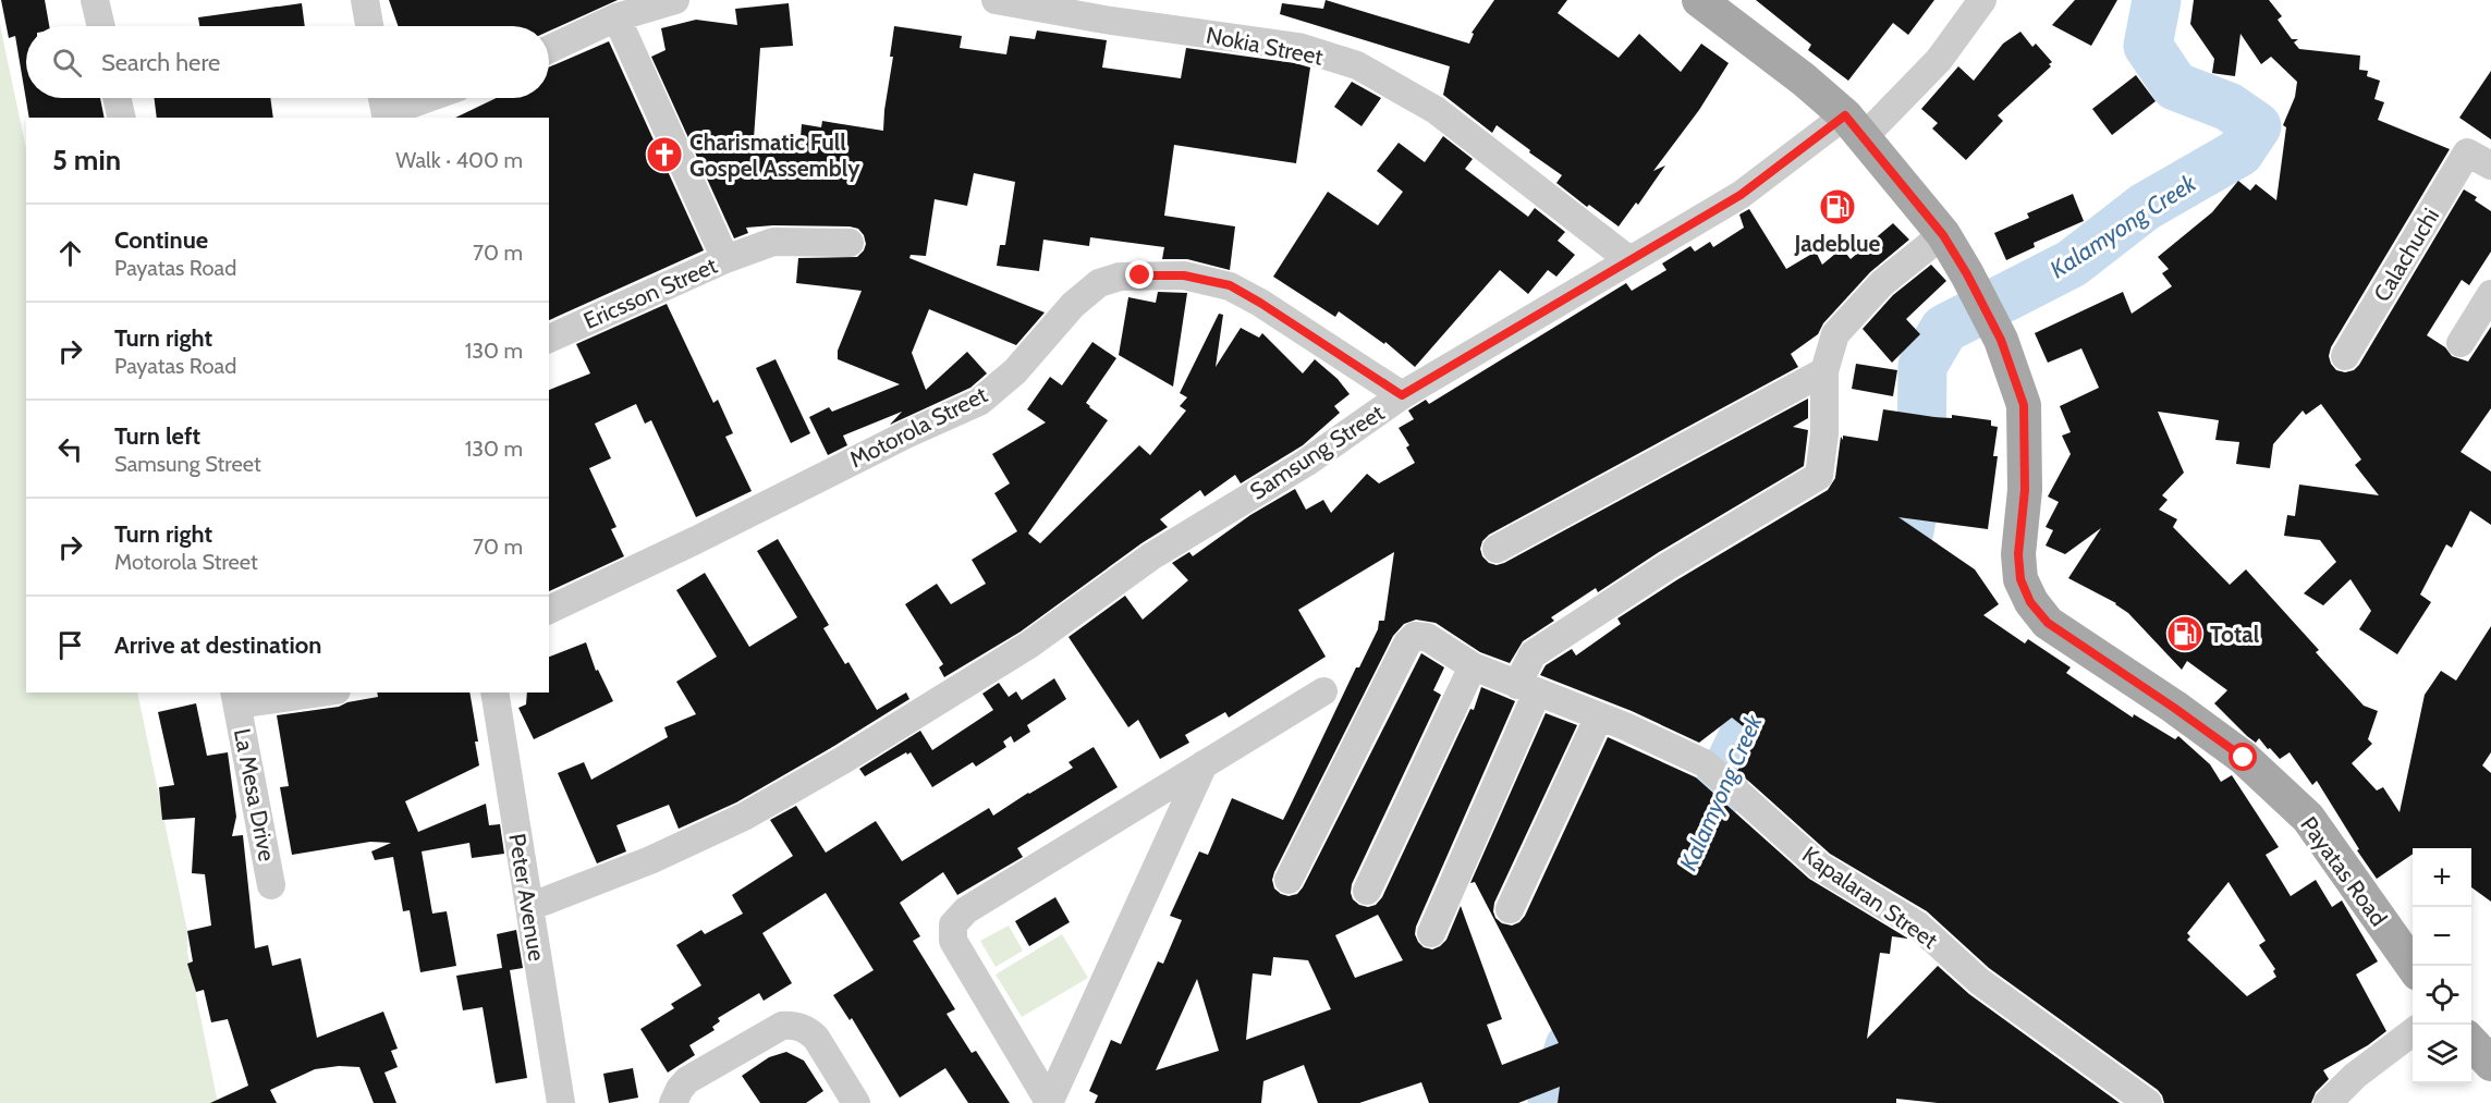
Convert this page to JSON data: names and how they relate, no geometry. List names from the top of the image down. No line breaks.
{"streets":{"main road":["Payatas Road"],"street":["Nokia Street","Calachuchi","Ericsson Street","Motorola Street","Samsung Street","La Mesa Drive","Peter Avenue","Kapalaran Street"]},"crossings":[["Nokia Street","Samsung Street"],["Motorola Street","Samsung Street"],["Samsung Street","Payatas Road"],["Samsung Street","Peter Avenue"]],"water":["Kalamyong Creek"],"places":{"church":["Charismatic Full Gospel Assembly"],"fuel station":["Jadeblue","Total"]},"page":{"search":"Search here","heading":["5 min","Walk · 400 m"],"list":[["Continue","Payatas Road","70 m"],["Turn right","Payatas Road","130 m"],["Turn left","Samsung Street","130 m"],["Turn right","Motorola Street","70 m"],"Arrive at destination"],"map_buttons":["+","−"]}}
